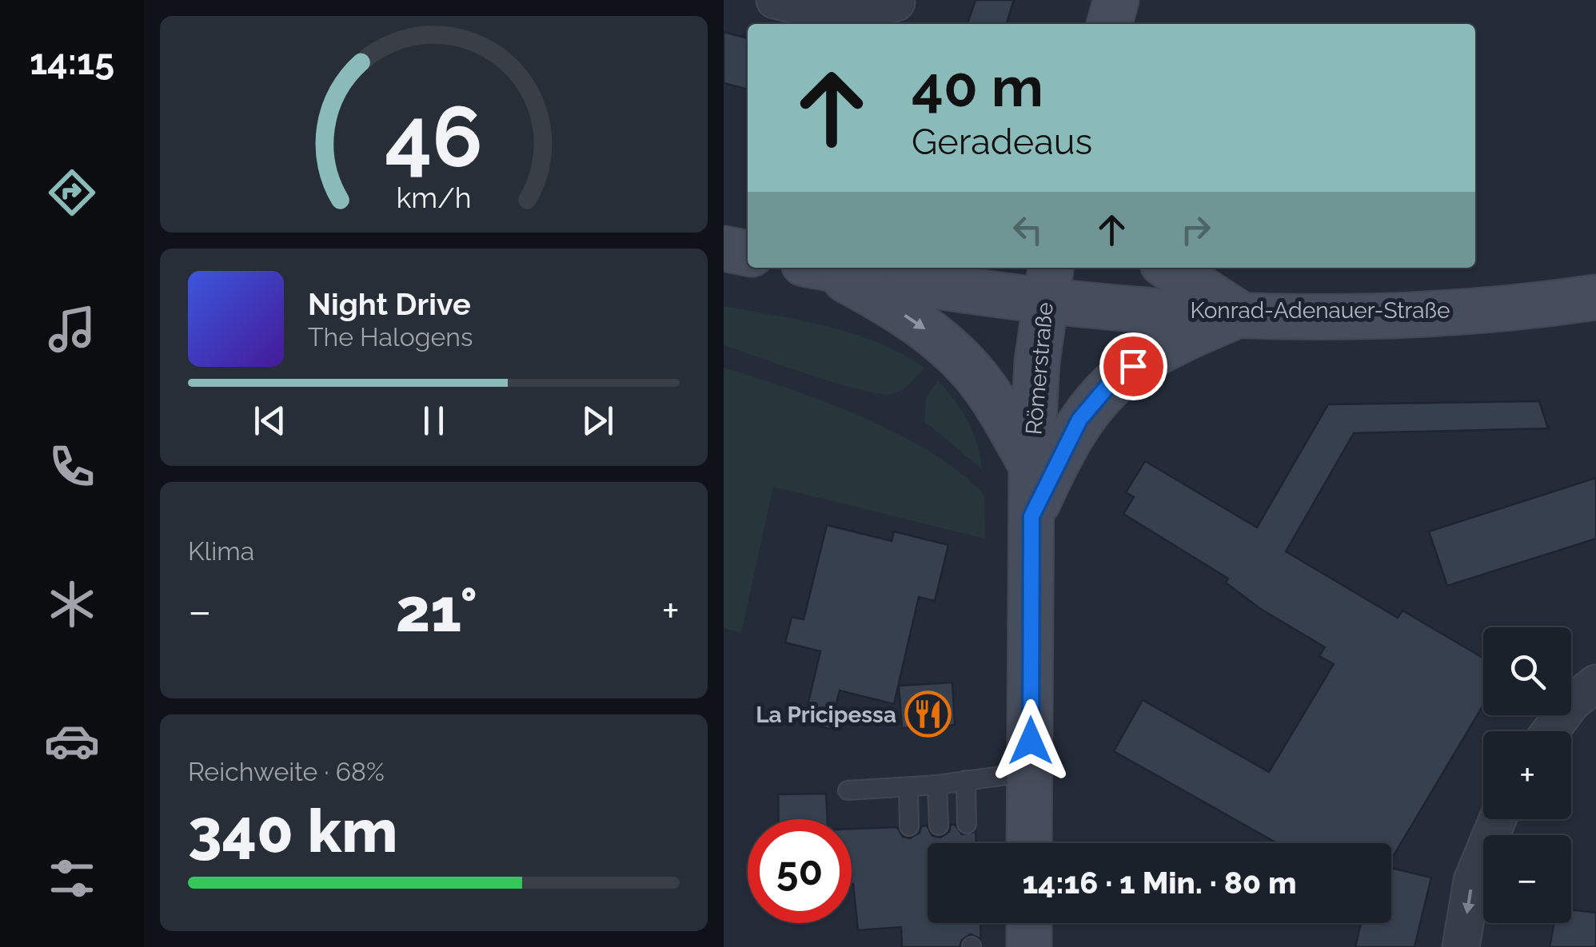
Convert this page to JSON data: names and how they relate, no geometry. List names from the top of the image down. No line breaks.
{"streets":{"main road":["Konrad-Adenauer-Straße","Römerstraße"]},"crossings":[["Konrad-Adenauer-Straße","Römerstraße"]],"places":{"restaurant":["La Pricipessa"]},"page":{"tabs":"14:15","turn":["40 m","Geradeaus"],"song":["Night Drive","The Halogens"],"tile":["Klima",["Reichweite · 68%","340 km"]],"heat":["−","21°","+"],"map_buttons":["+","−"],"limit":"50","trip":"14:16 · 1 Min. · 80 m","gauge":["46","km/h"]}}
